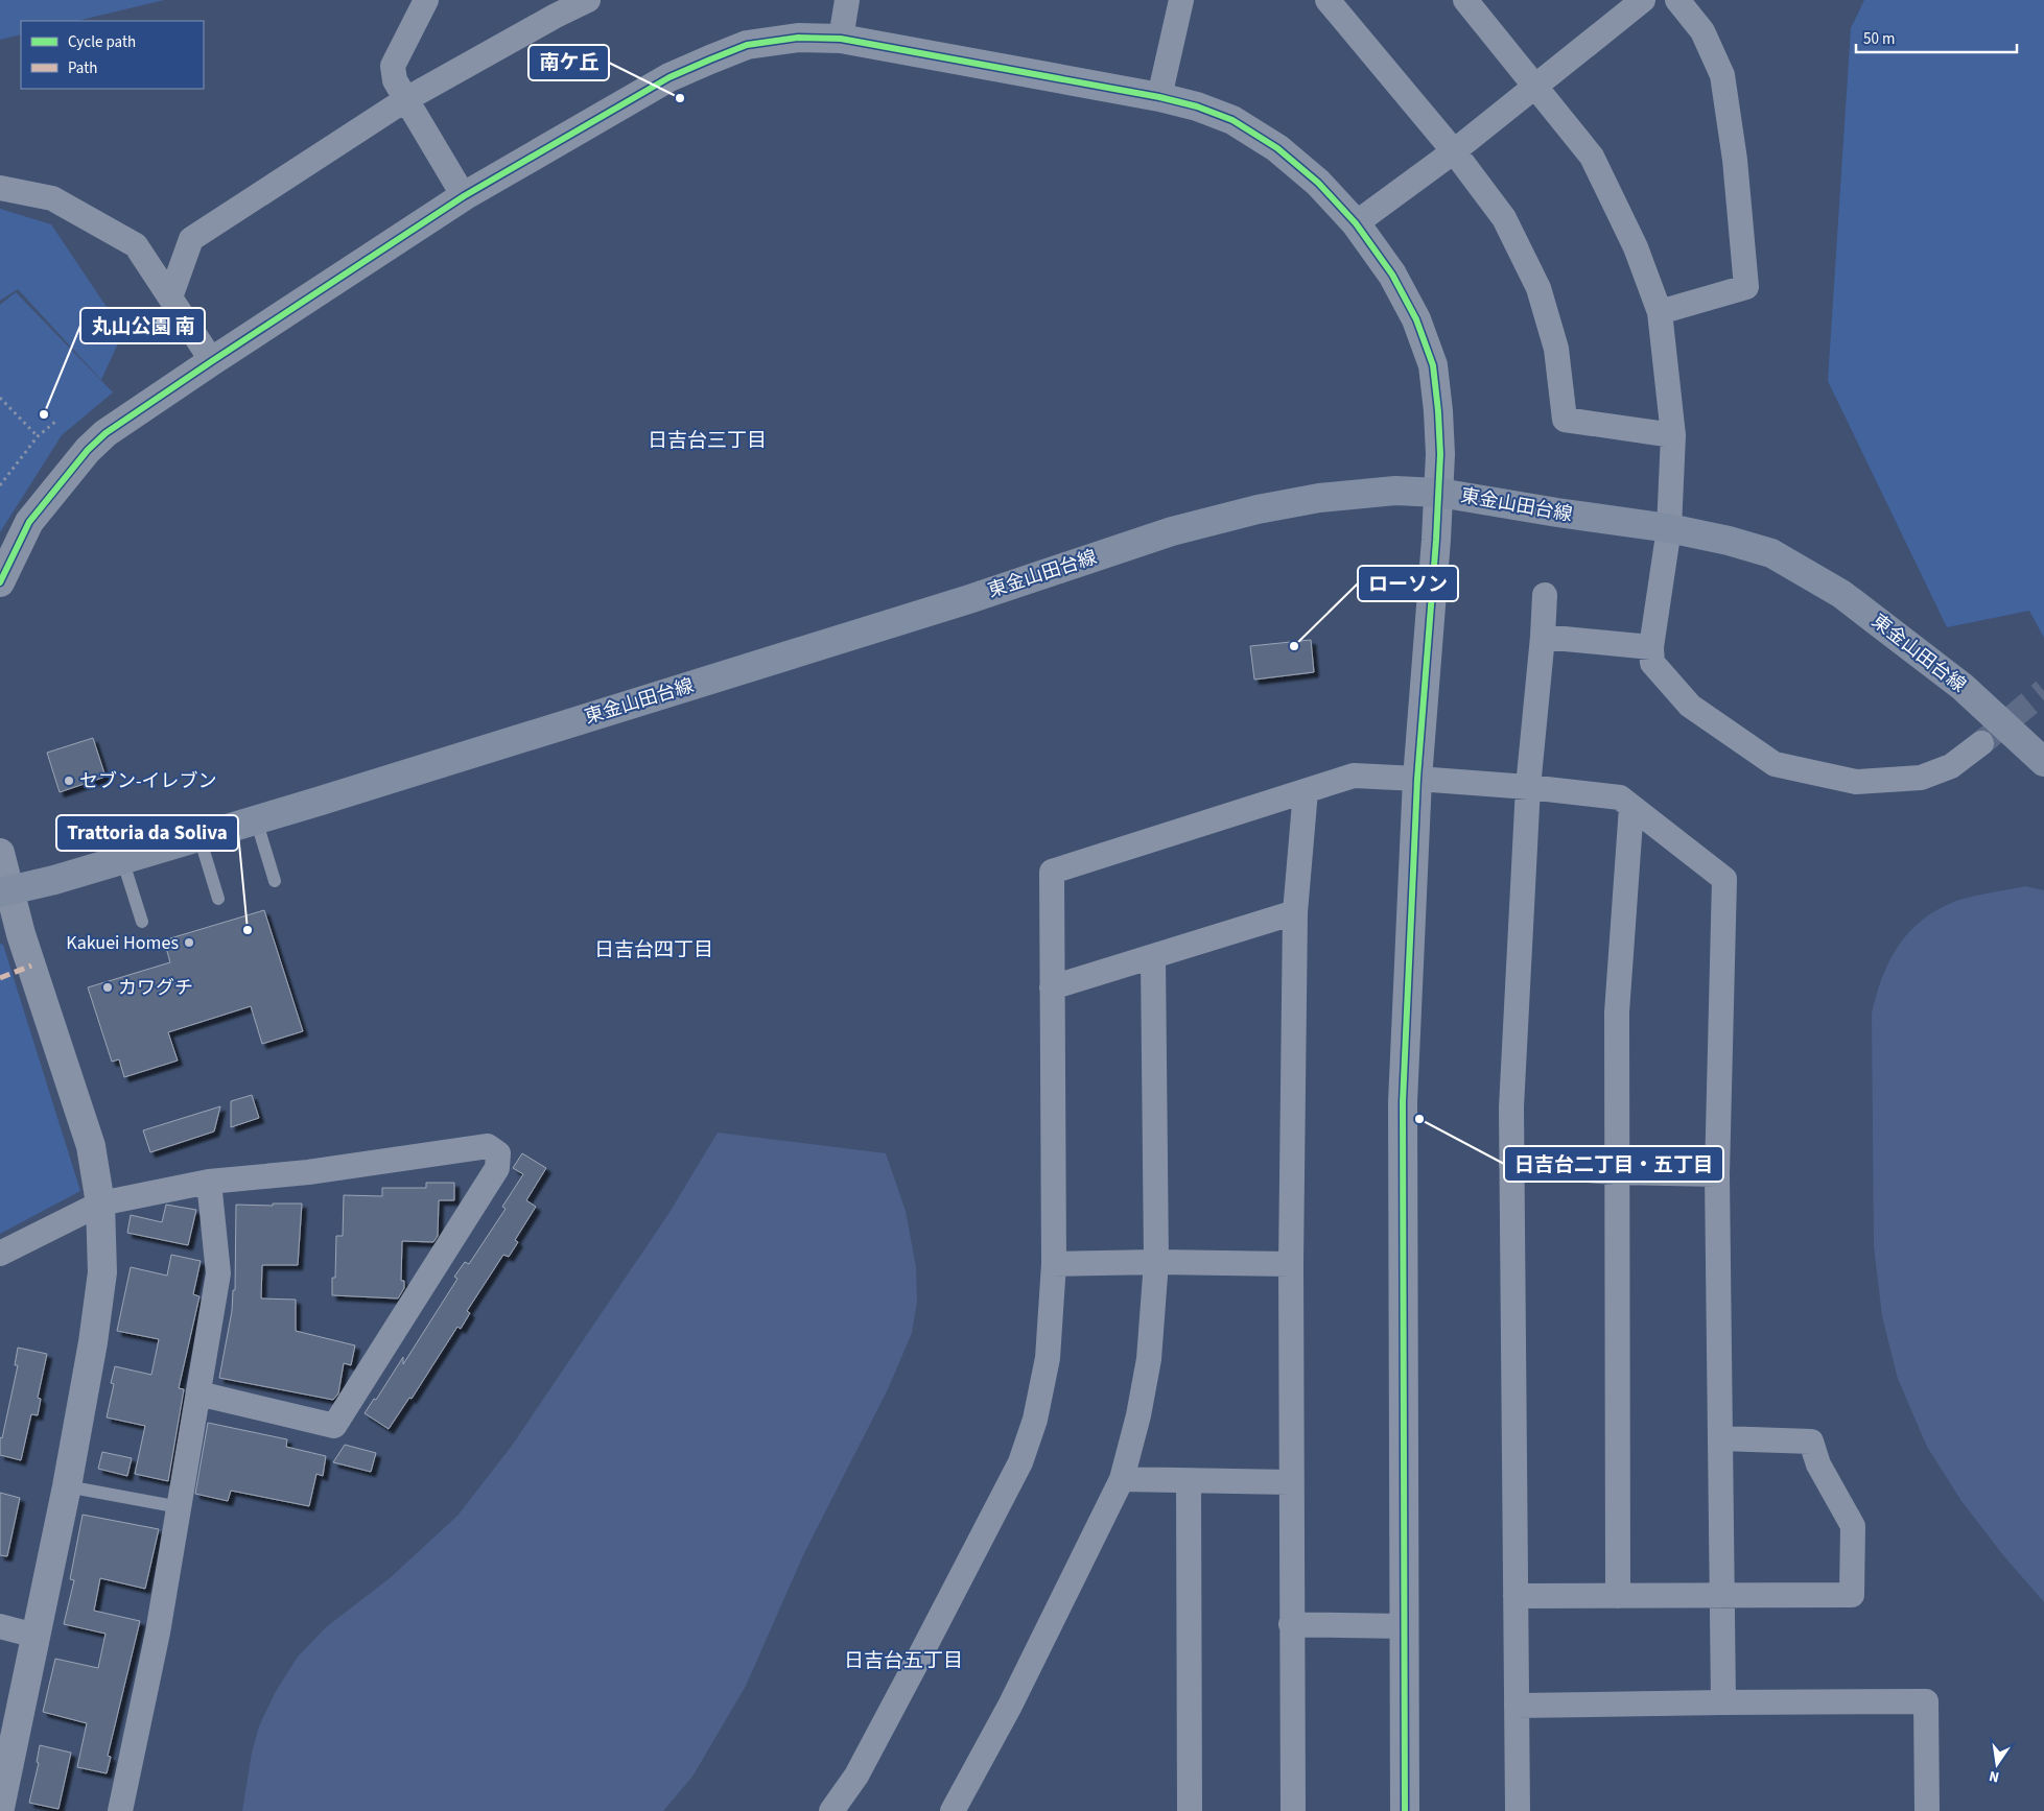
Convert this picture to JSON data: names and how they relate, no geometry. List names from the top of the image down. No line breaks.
{"streets":{"main road":["東金山田台線"]},"districts":["日吉台三丁目","日吉台四丁目","日吉台五丁目"],"places":["南ケ丘","丸山公園 南","ローソン","セブン-イレブン","Trattoria da Soliva","Kakuei Homes","カワグチ","日吉台二丁目・五丁目"],"legend":["Cycle path","Path"],"scale_bar":"50 m","north":"bottom"}
